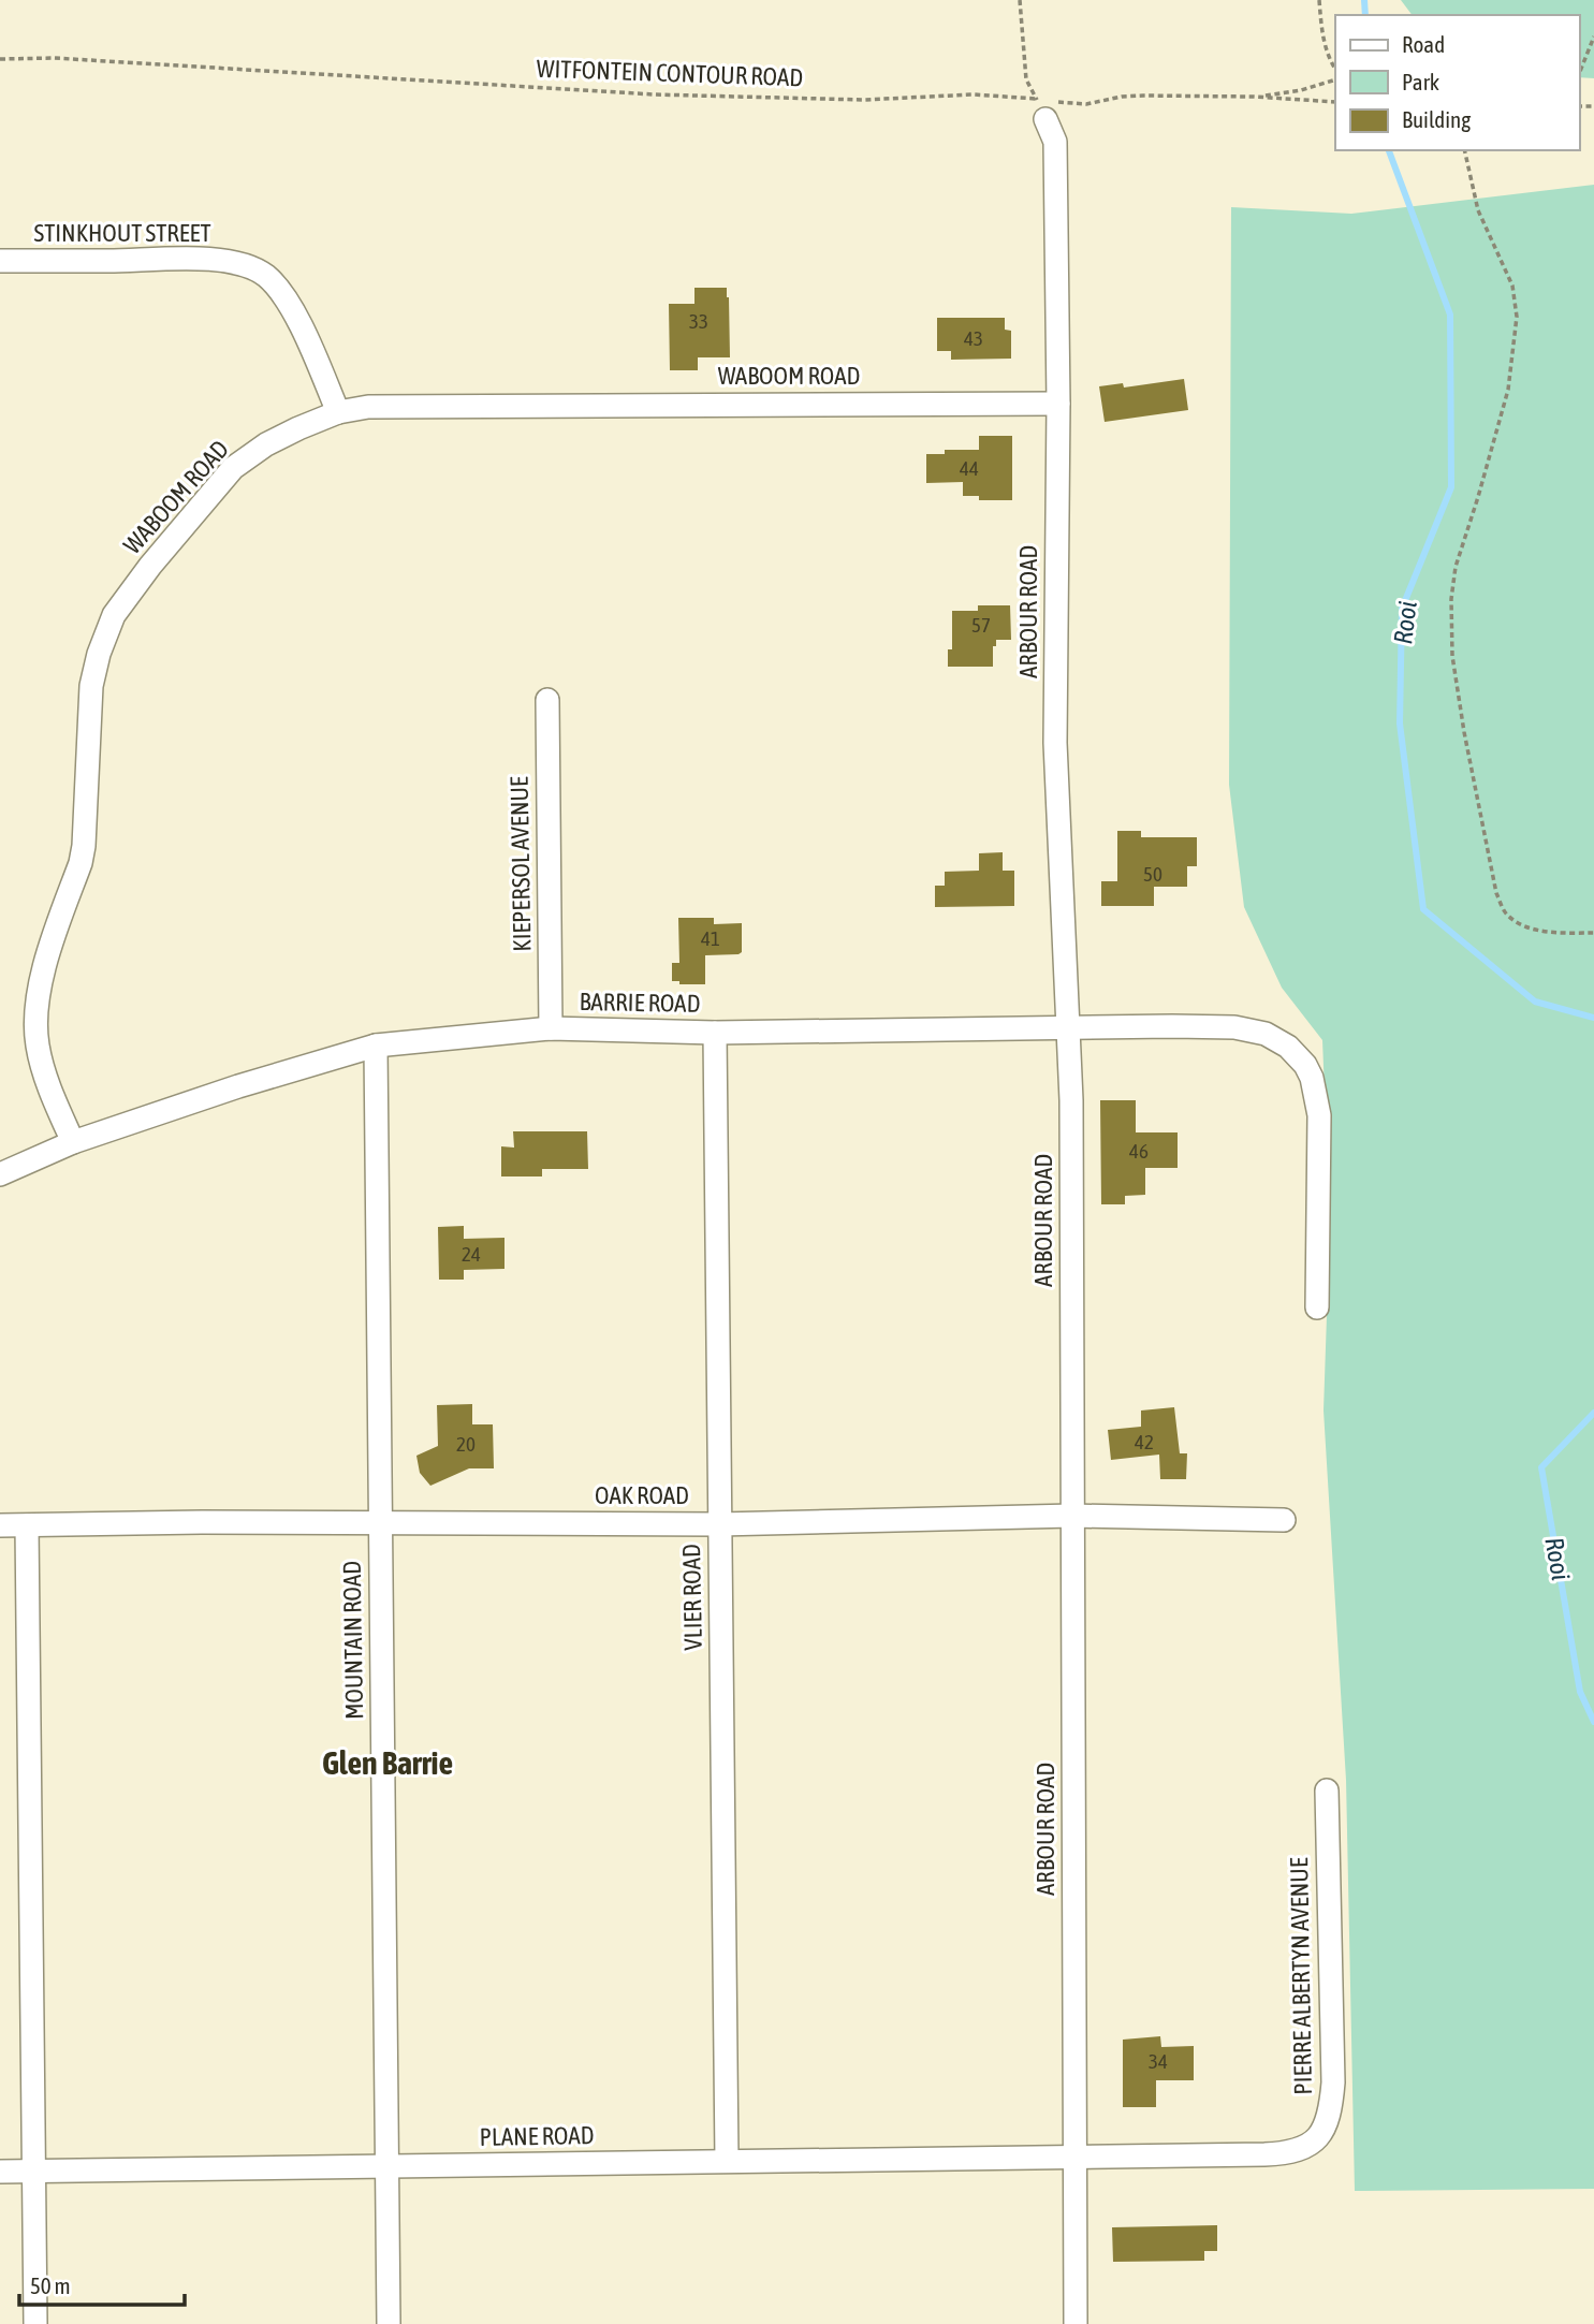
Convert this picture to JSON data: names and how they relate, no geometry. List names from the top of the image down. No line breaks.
{"streets":{"street":["STINKHOUT STREET","WABOOM ROAD","ARBOUR ROAD","KIEPERSOL AVENUE","BARRIE ROAD","OAK ROAD","VLIER ROAD","MOUNTAIN ROAD","PIERRE ALBERTYN AVENUE","PLANE ROAD"],"path":["WITFONTEIN CONTOUR ROAD"]},"crossings":[["WITFONTEIN CONTOUR ROAD","ARBOUR ROAD"],["STINKHOUT STREET","WABOOM ROAD"],["WABOOM ROAD","ARBOUR ROAD"],["WABOOM ROAD","BARRIE ROAD"],["ARBOUR ROAD","BARRIE ROAD"],["ARBOUR ROAD","OAK ROAD"],["ARBOUR ROAD","PIERRE ALBERTYN AVENUE"],["ARBOUR ROAD","PLANE ROAD"],["KIEPERSOL AVENUE","BARRIE ROAD"],["BARRIE ROAD","VLIER ROAD"],["BARRIE ROAD","MOUNTAIN ROAD"],["OAK ROAD","VLIER ROAD"],["OAK ROAD","MOUNTAIN ROAD"],["VLIER ROAD","PLANE ROAD"],["MOUNTAIN ROAD","PLANE ROAD"],["PIERRE ALBERTYN AVENUE","PLANE ROAD"]],"districts":["Glen Barrie"],"water":["Rooi"],"house_numbers":["33","43","44","57","50","41","46","24","42","20","34"],"legend":["Road","Park","Building"],"scale_bar":"50 m"}
